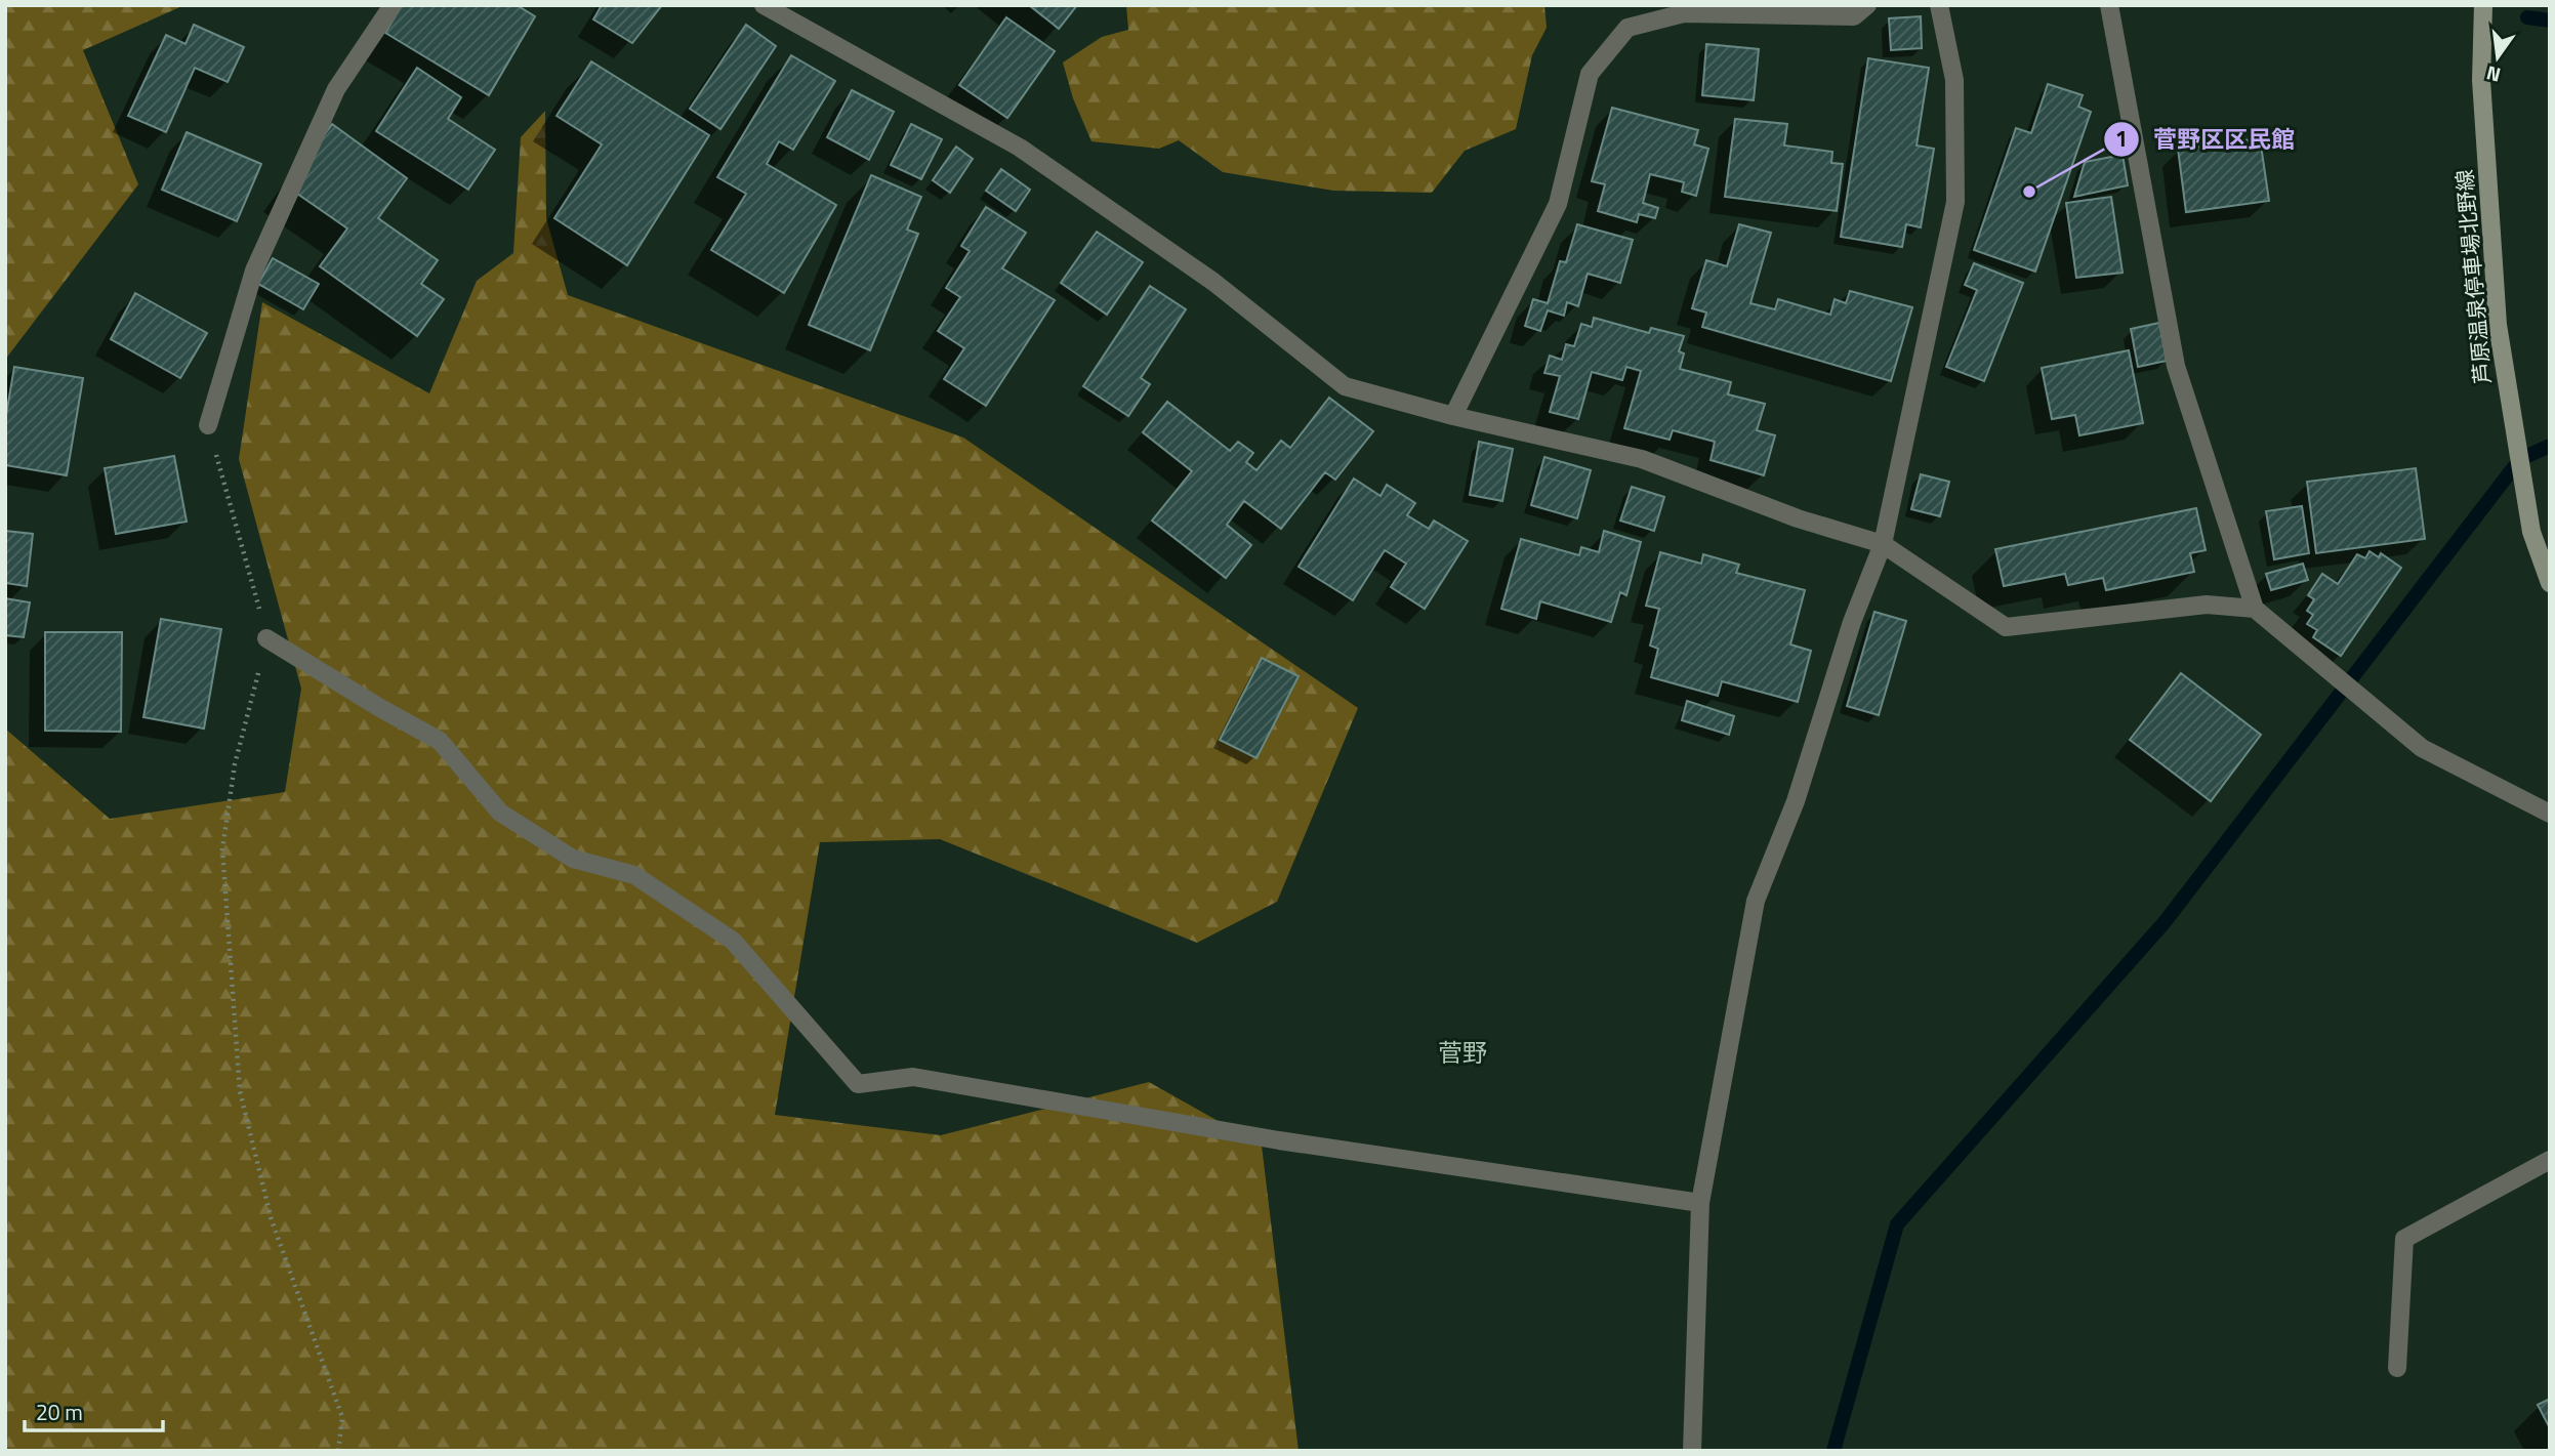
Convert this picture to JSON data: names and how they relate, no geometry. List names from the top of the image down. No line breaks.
{"streets":{"main road":["芦原温泉停車場北野線"]},"districts":["菅野"],"places":["菅野区区民館"],"scale_bar":"20 m","north":"bottom"}
